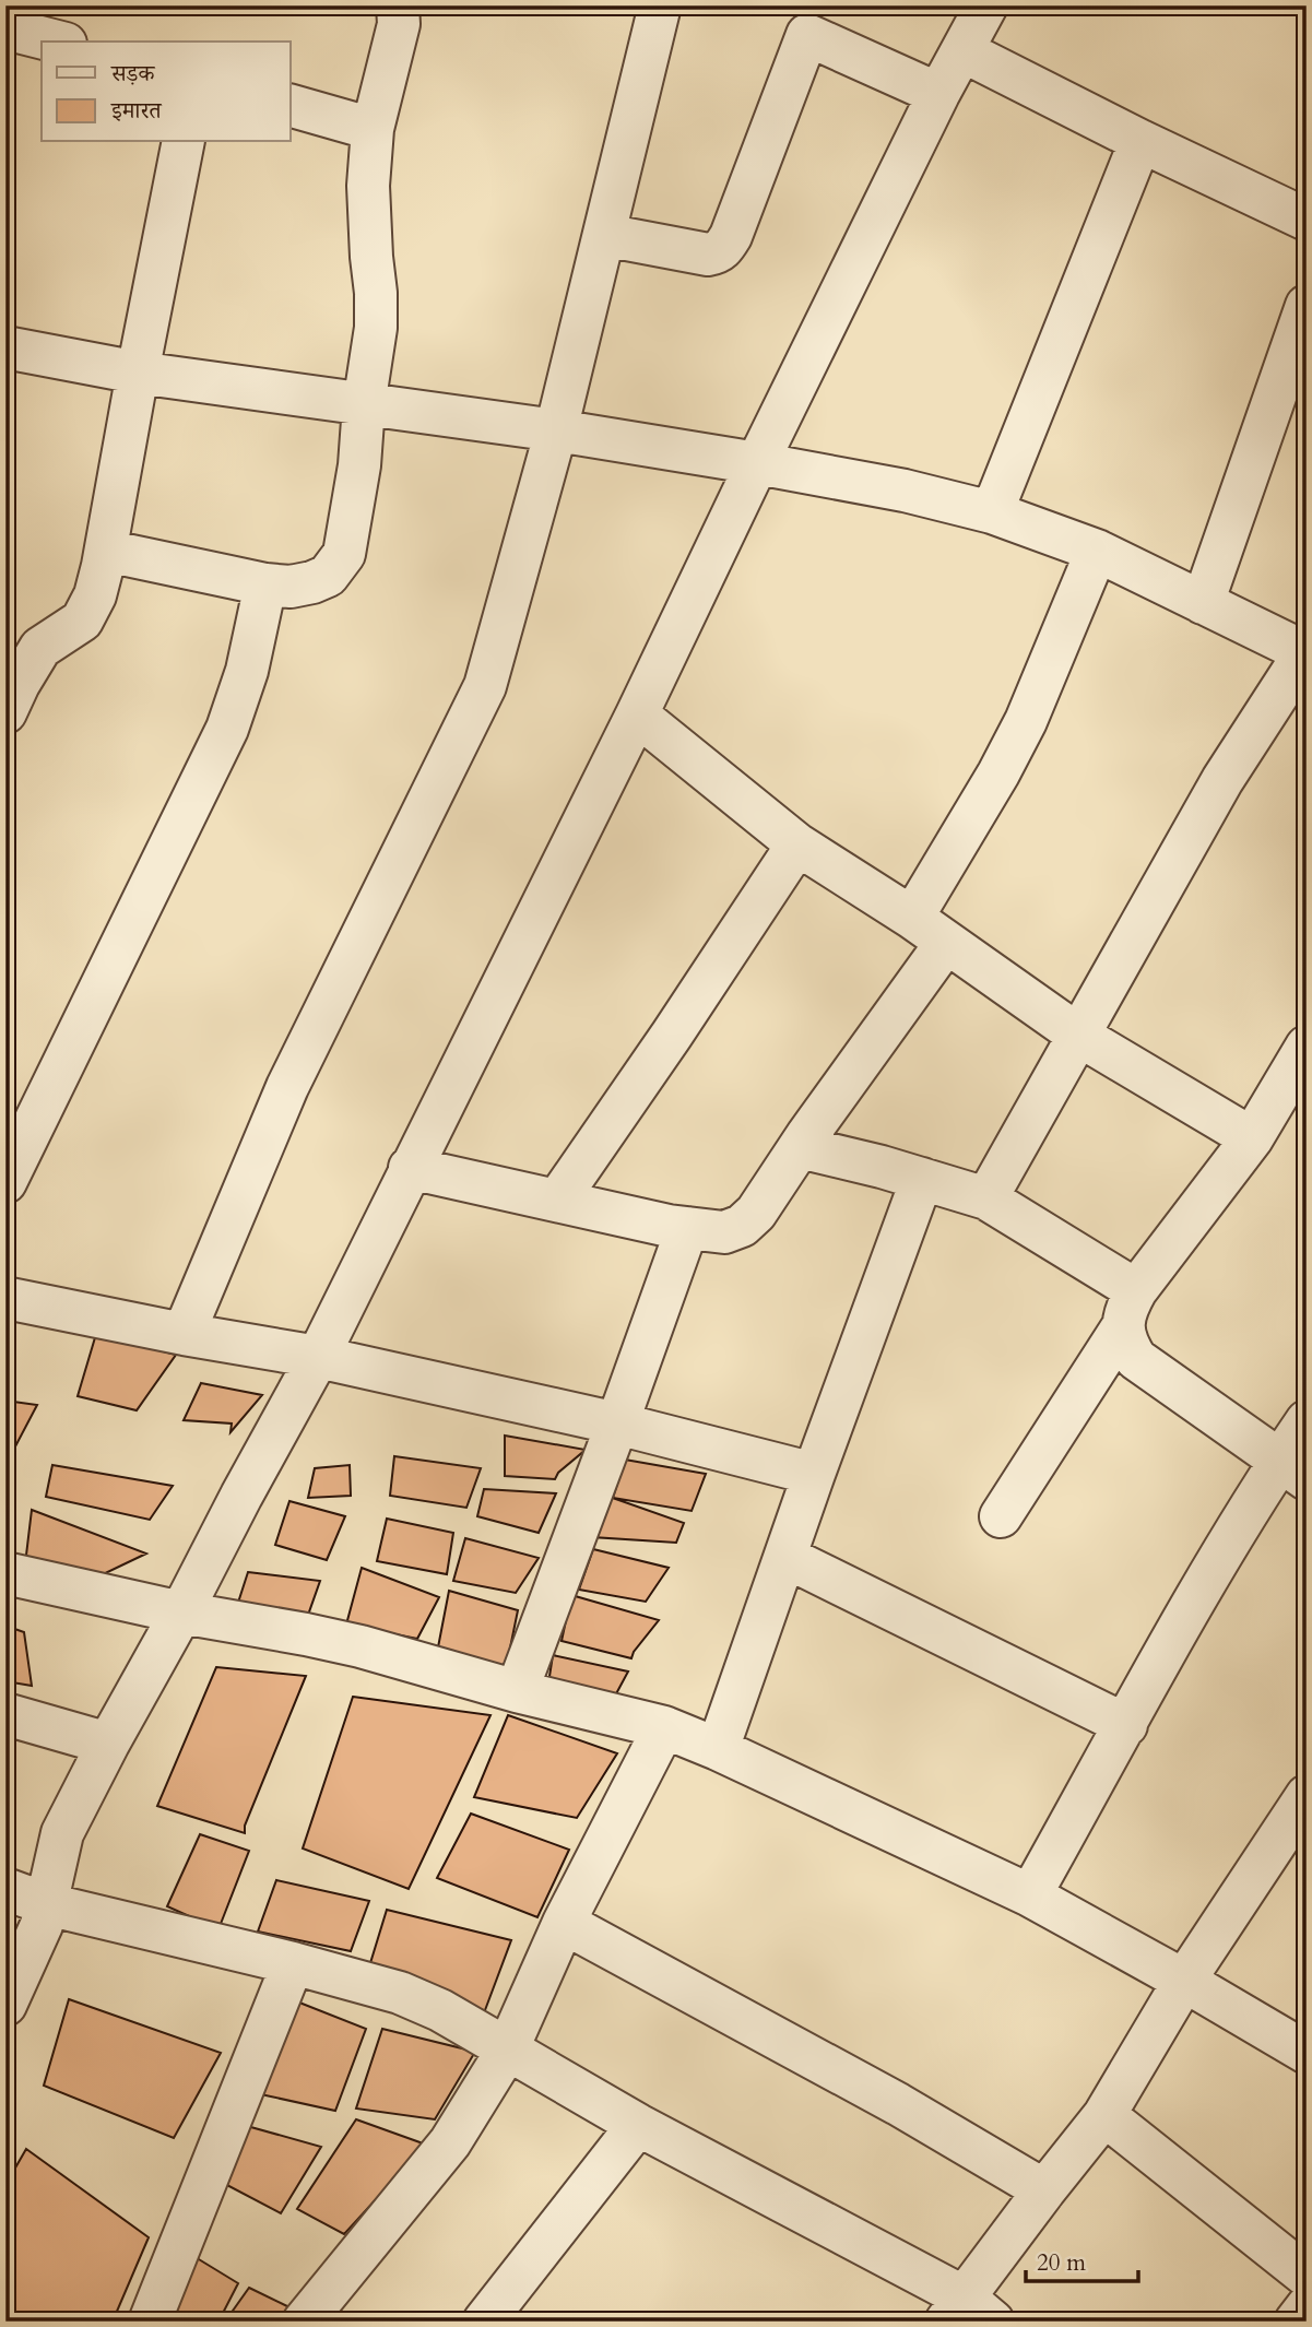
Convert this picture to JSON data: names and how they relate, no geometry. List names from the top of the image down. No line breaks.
{"legend":["सड़क","इमारत"],"scale_bar":"20 m"}
